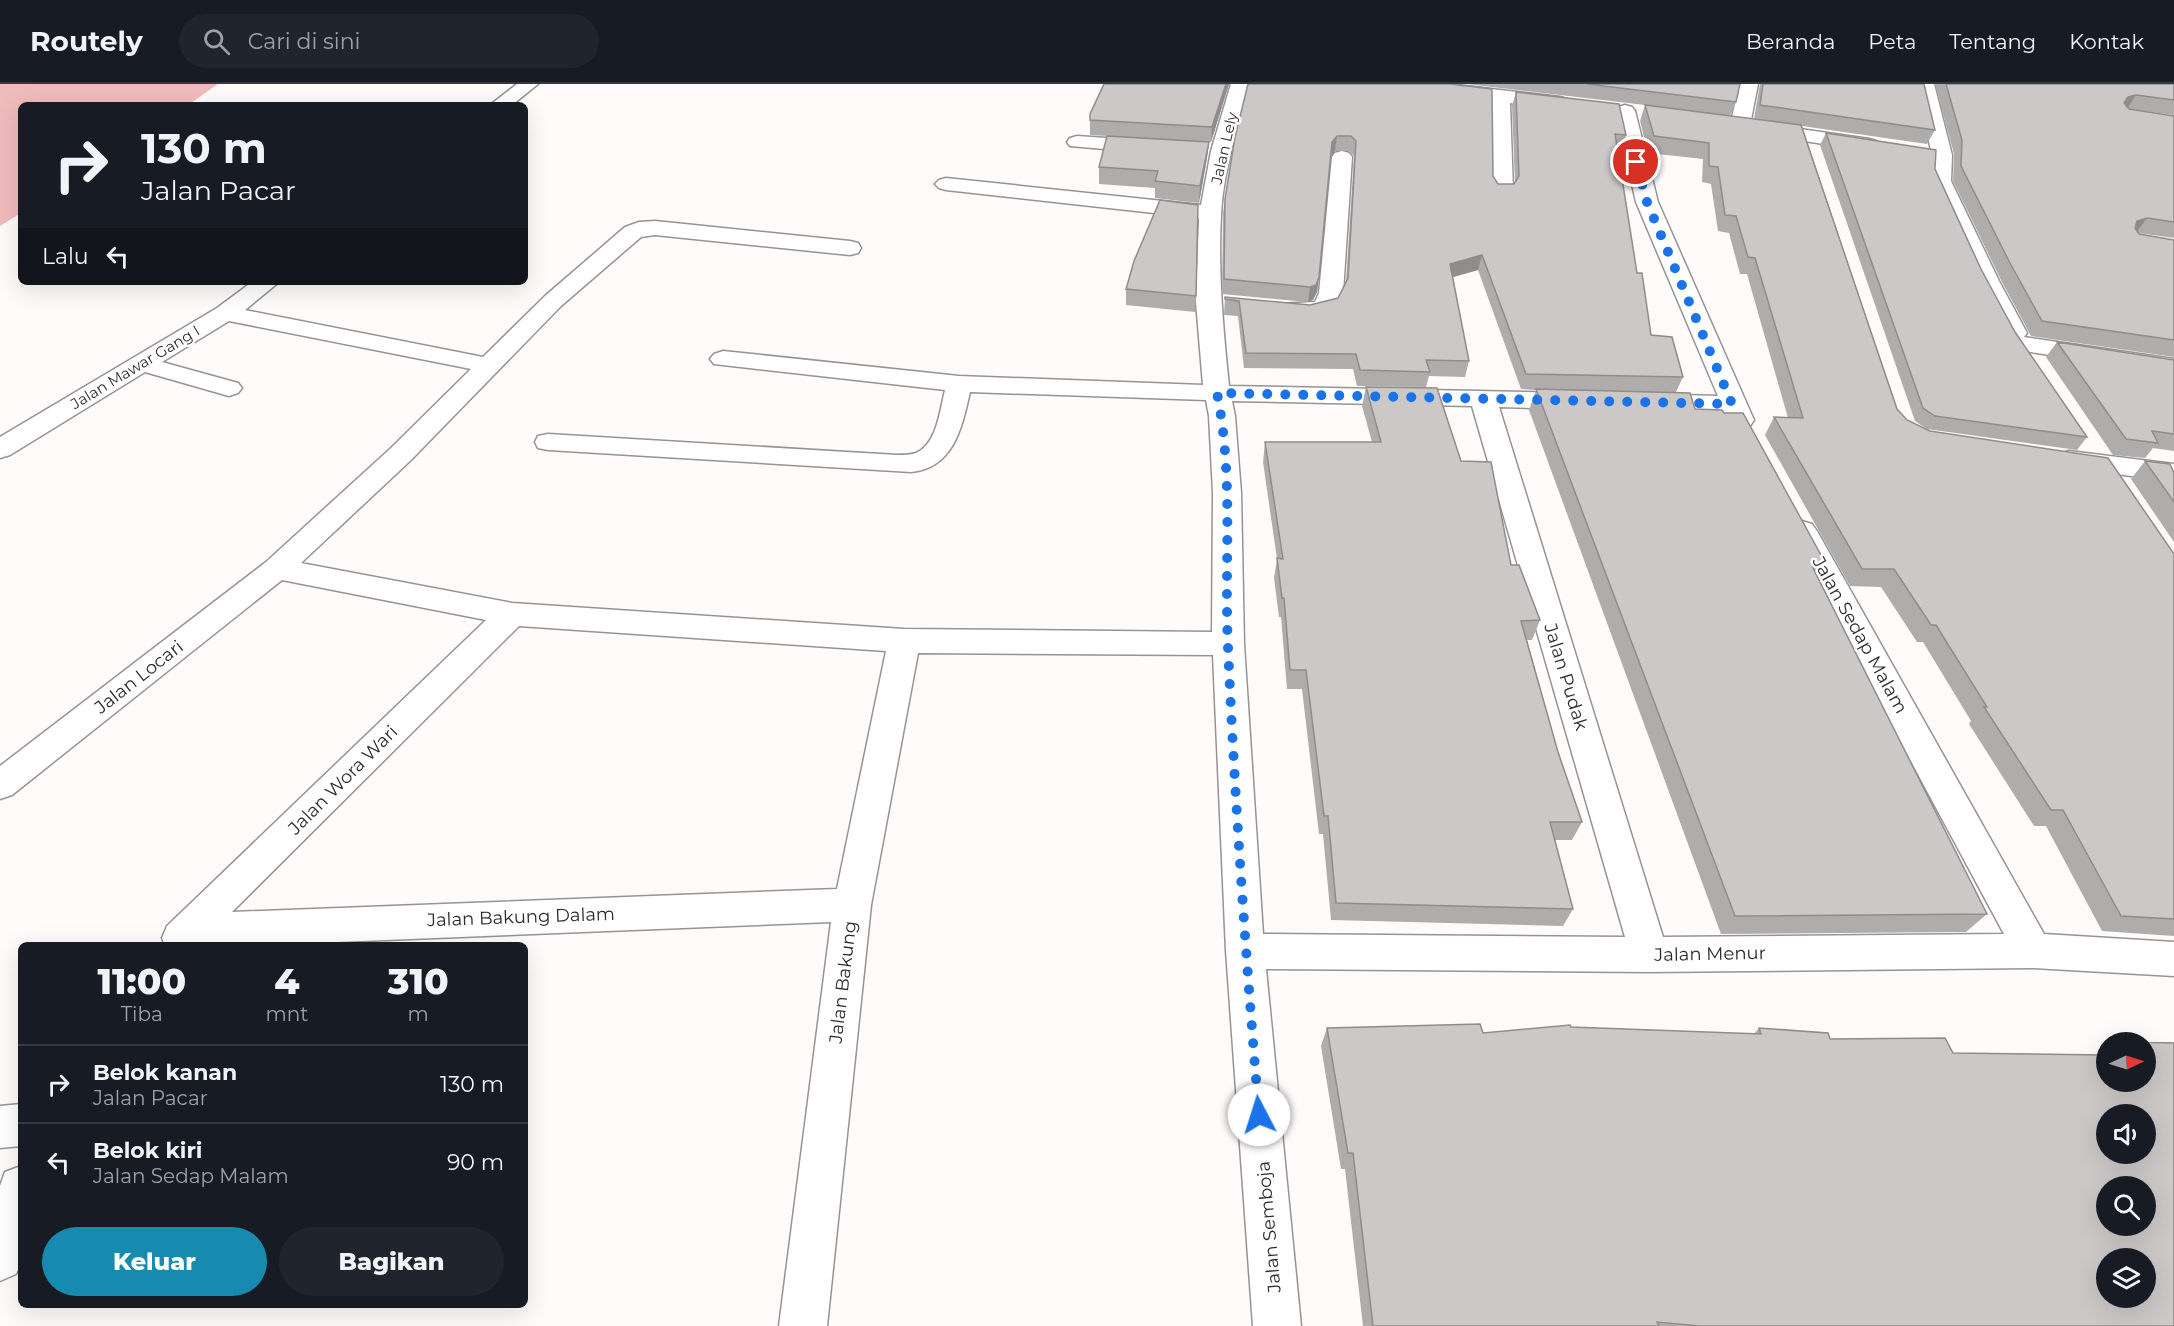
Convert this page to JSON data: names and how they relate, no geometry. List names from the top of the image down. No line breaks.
{"streets":{"street":["Jalan Lely","Jalan Mawar Gang I","Jalan Sedap Malam","Jalan Locari","Jalan Pudak","Jalan Wora Wari","Jalan Bakung Dalam","Jalan Menur","Jalan Bakung","Jalan Semboja"]},"crossings":[["Jalan Lely","Jalan Semboja"],["Jalan Sedap Malam","Jalan Menur"],["Jalan Pudak","Jalan Menur"],["Jalan Wora Wari","Jalan Bakung Dalam"],["Jalan Bakung Dalam","Jalan Bakung"],["Jalan Menur","Jalan Semboja"]],"north":"right","page":{"header":"Routely","search":"Cari di sini","nav":["Beranda","Peta","Tentang","Kontak"],"turn":["130 m","Jalan Pacar"],"then":"Lalu","eta":["11:00","Tiba","4","mnt","310","m"],"list":[{"name":"Belok kanan","note":"Jalan Pacar","value":"130 m"},{"name":"Belok kiri","note":"Jalan Sedap Malam","value":"90 m"}],"buttons":["Keluar","Bagikan"]}}
